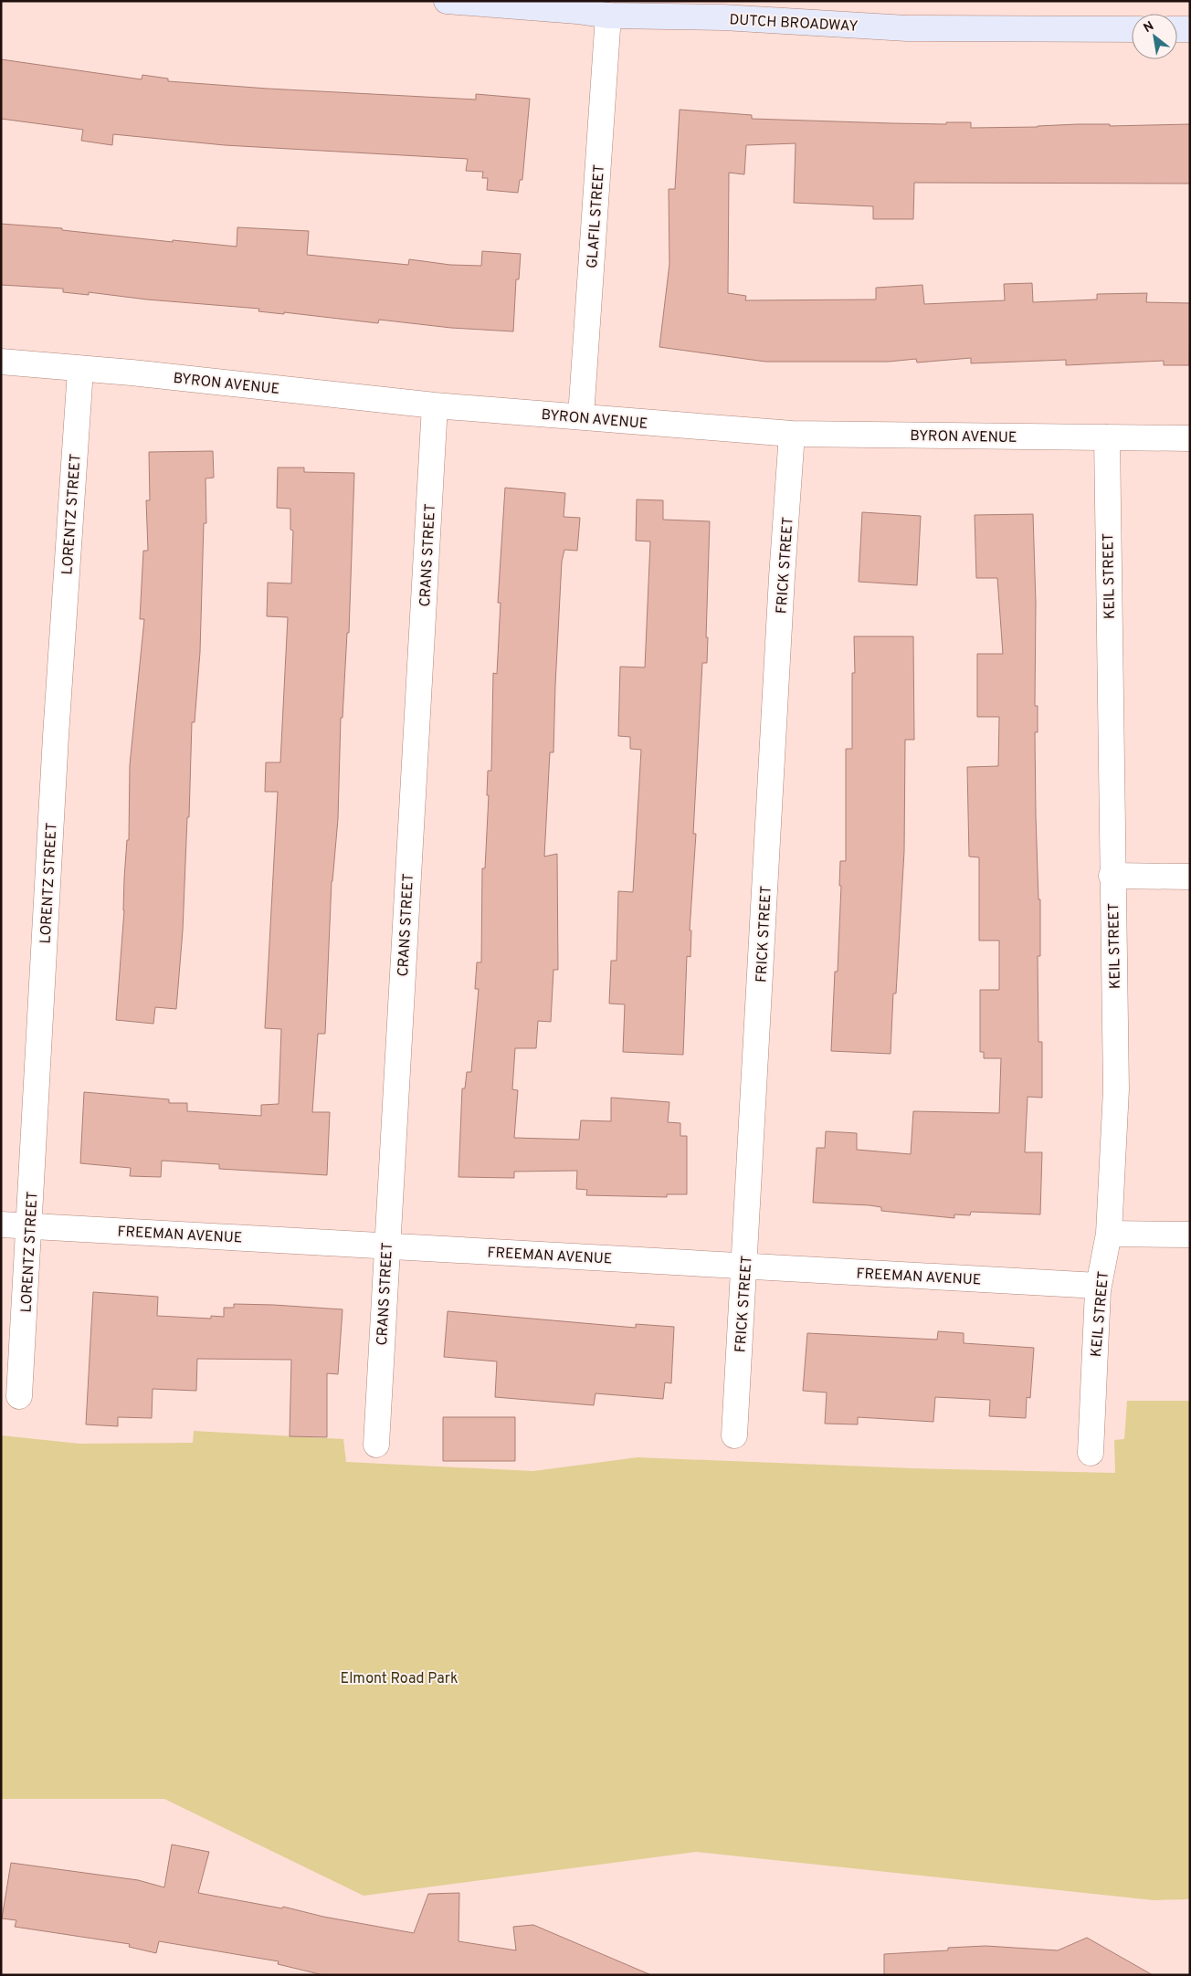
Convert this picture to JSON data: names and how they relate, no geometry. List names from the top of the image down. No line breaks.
{"streets":{"main road":["DUTCH BROADWAY"],"street":["GLAFIL STREET","BYRON AVENUE","LORENTZ STREET","CRANS STREET","FRICK STREET","KEIL STREET","FREEMAN AVENUE"]},"crossings":[["DUTCH BROADWAY","GLAFIL STREET"],["GLAFIL STREET","BYRON AVENUE"],["BYRON AVENUE","LORENTZ STREET"],["BYRON AVENUE","CRANS STREET"],["BYRON AVENUE","FRICK STREET"],["BYRON AVENUE","KEIL STREET"],["LORENTZ STREET","FREEMAN AVENUE"],["CRANS STREET","FREEMAN AVENUE"],["FRICK STREET","FREEMAN AVENUE"],["KEIL STREET","FREEMAN AVENUE"]],"parks":["Elmont Road Park"],"north":"top left"}
